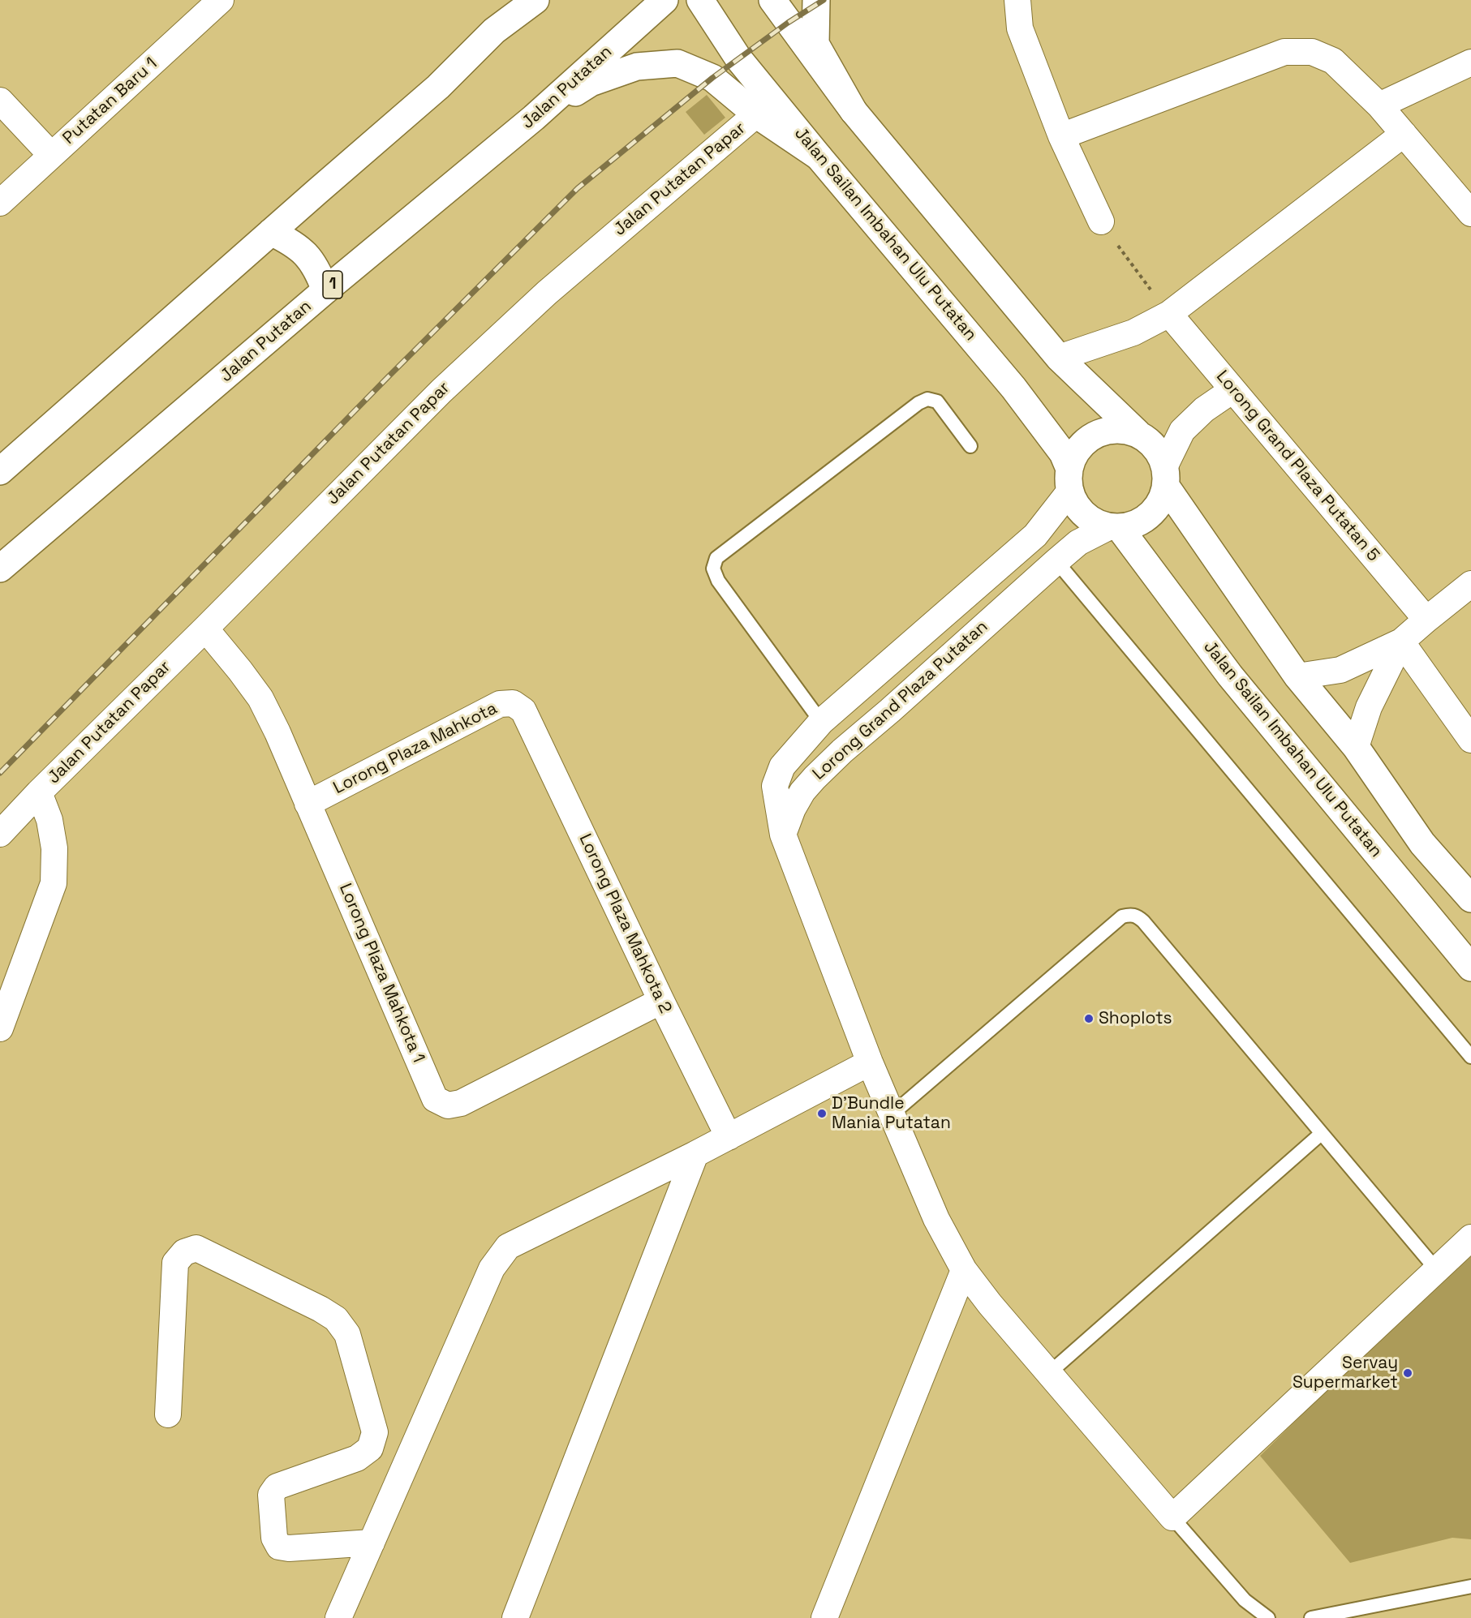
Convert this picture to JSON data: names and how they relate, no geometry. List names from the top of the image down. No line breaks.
{"streets":{"main road":["Jalan Putatan","Jalan Sailan Imbahan Ulu Putatan","1"],"street":["Putatan Baru 1","Jalan Putatan Papar","Lorong Grand Plaza Putatan 5","Lorong Grand Plaza Putatan","Lorong Plaza Mahkota","Lorong Plaza Mahkota 2","Lorong Plaza Mahkota 1"]},"crossings":[["Jalan Putatan Papar","Lorong Plaza Mahkota 1"],["Jalan Sailan Imbahan Ulu Putatan","Lorong Grand Plaza Putatan"],["Lorong Plaza Mahkota","Lorong Plaza Mahkota 2"],["Lorong Plaza Mahkota","Lorong Plaza Mahkota 1"],["Lorong Plaza Mahkota 2","Lorong Plaza Mahkota 1"]],"places":["Shoplots","D'Bundle Mania Putatan","Servay Supermarket"]}
